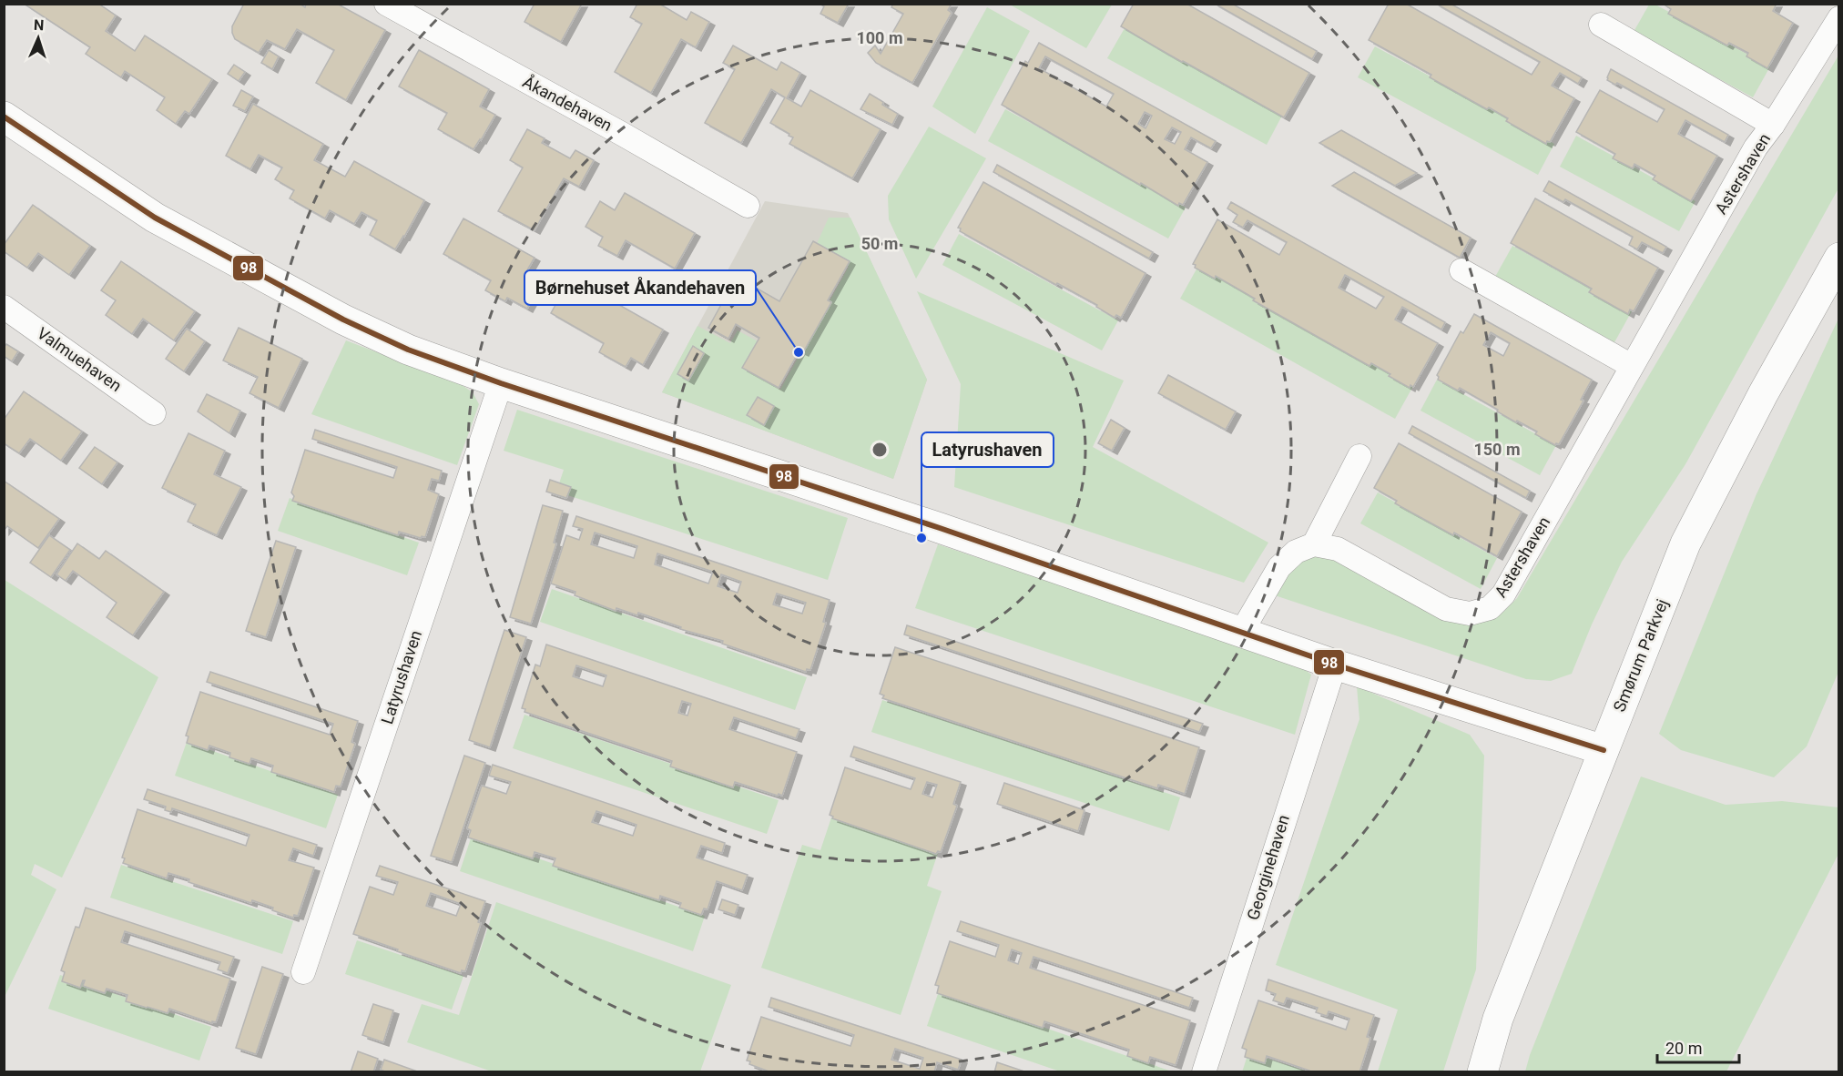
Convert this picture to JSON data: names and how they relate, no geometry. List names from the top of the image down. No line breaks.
{"streets":{"street":["Åkandehaven","Astershaven","Valmuehaven","Smørum Parkvej","Latyrushaven","Georginehaven"]},"places":["Børnehuset Åkandehaven","Latyrushaven"],"lines":["transit line 98"],"scale_bar":"20 m","north":"top","rings":["100 m","50 m","150 m"]}
